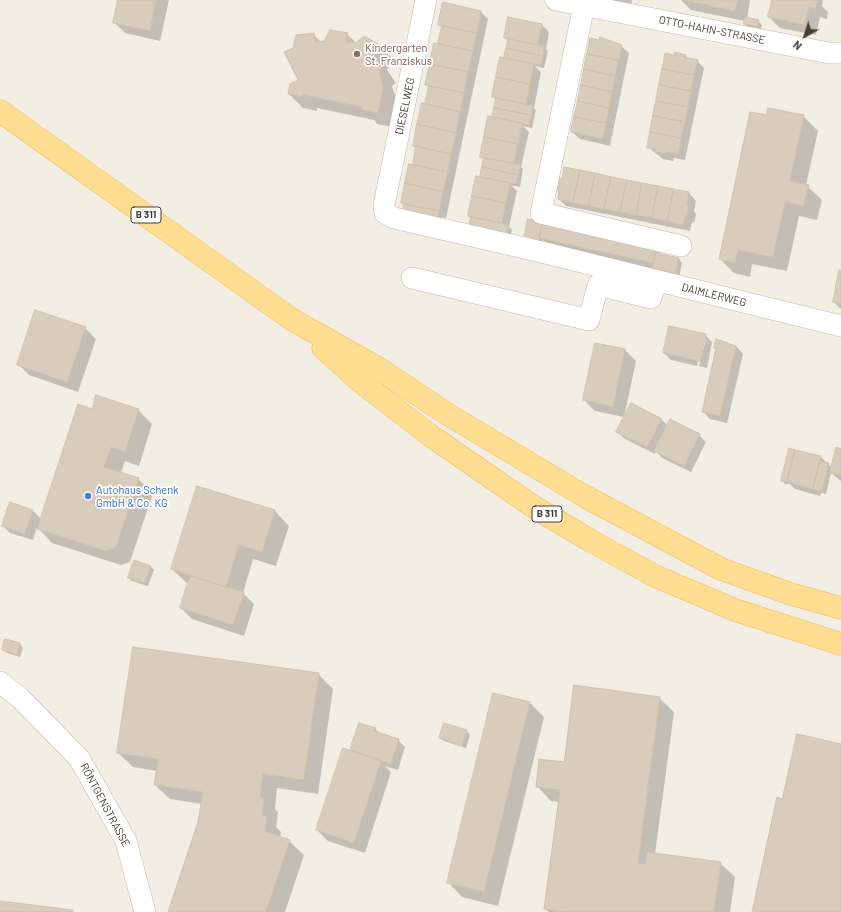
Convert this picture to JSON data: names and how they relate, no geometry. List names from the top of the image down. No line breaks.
{"streets":{"main road":["B 311"],"street":["OTTO-HAHN-STRASSE","DIESELWEG","DAIMLERWEG","RÖNTGENSTRASSE"]},"crossings":[["DIESELWEG","DAIMLERWEG"]],"places":["Kindergarten St. Franziskus","Autohaus Schenk GmbH & Co. KG"],"north":"bottom left"}
